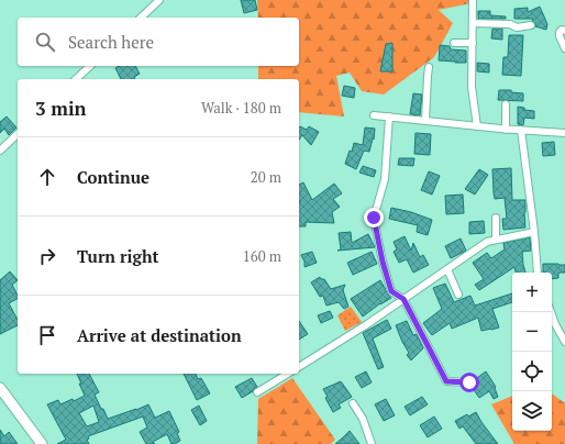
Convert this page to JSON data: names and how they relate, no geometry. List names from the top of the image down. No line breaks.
{"page":{"search":"Search here","heading":["3 min","Walk · 180 m"],"list":[["Continue","20 m"],["Turn right","160 m"],"Arrive at destination"],"map_buttons":["+","−"]}}
